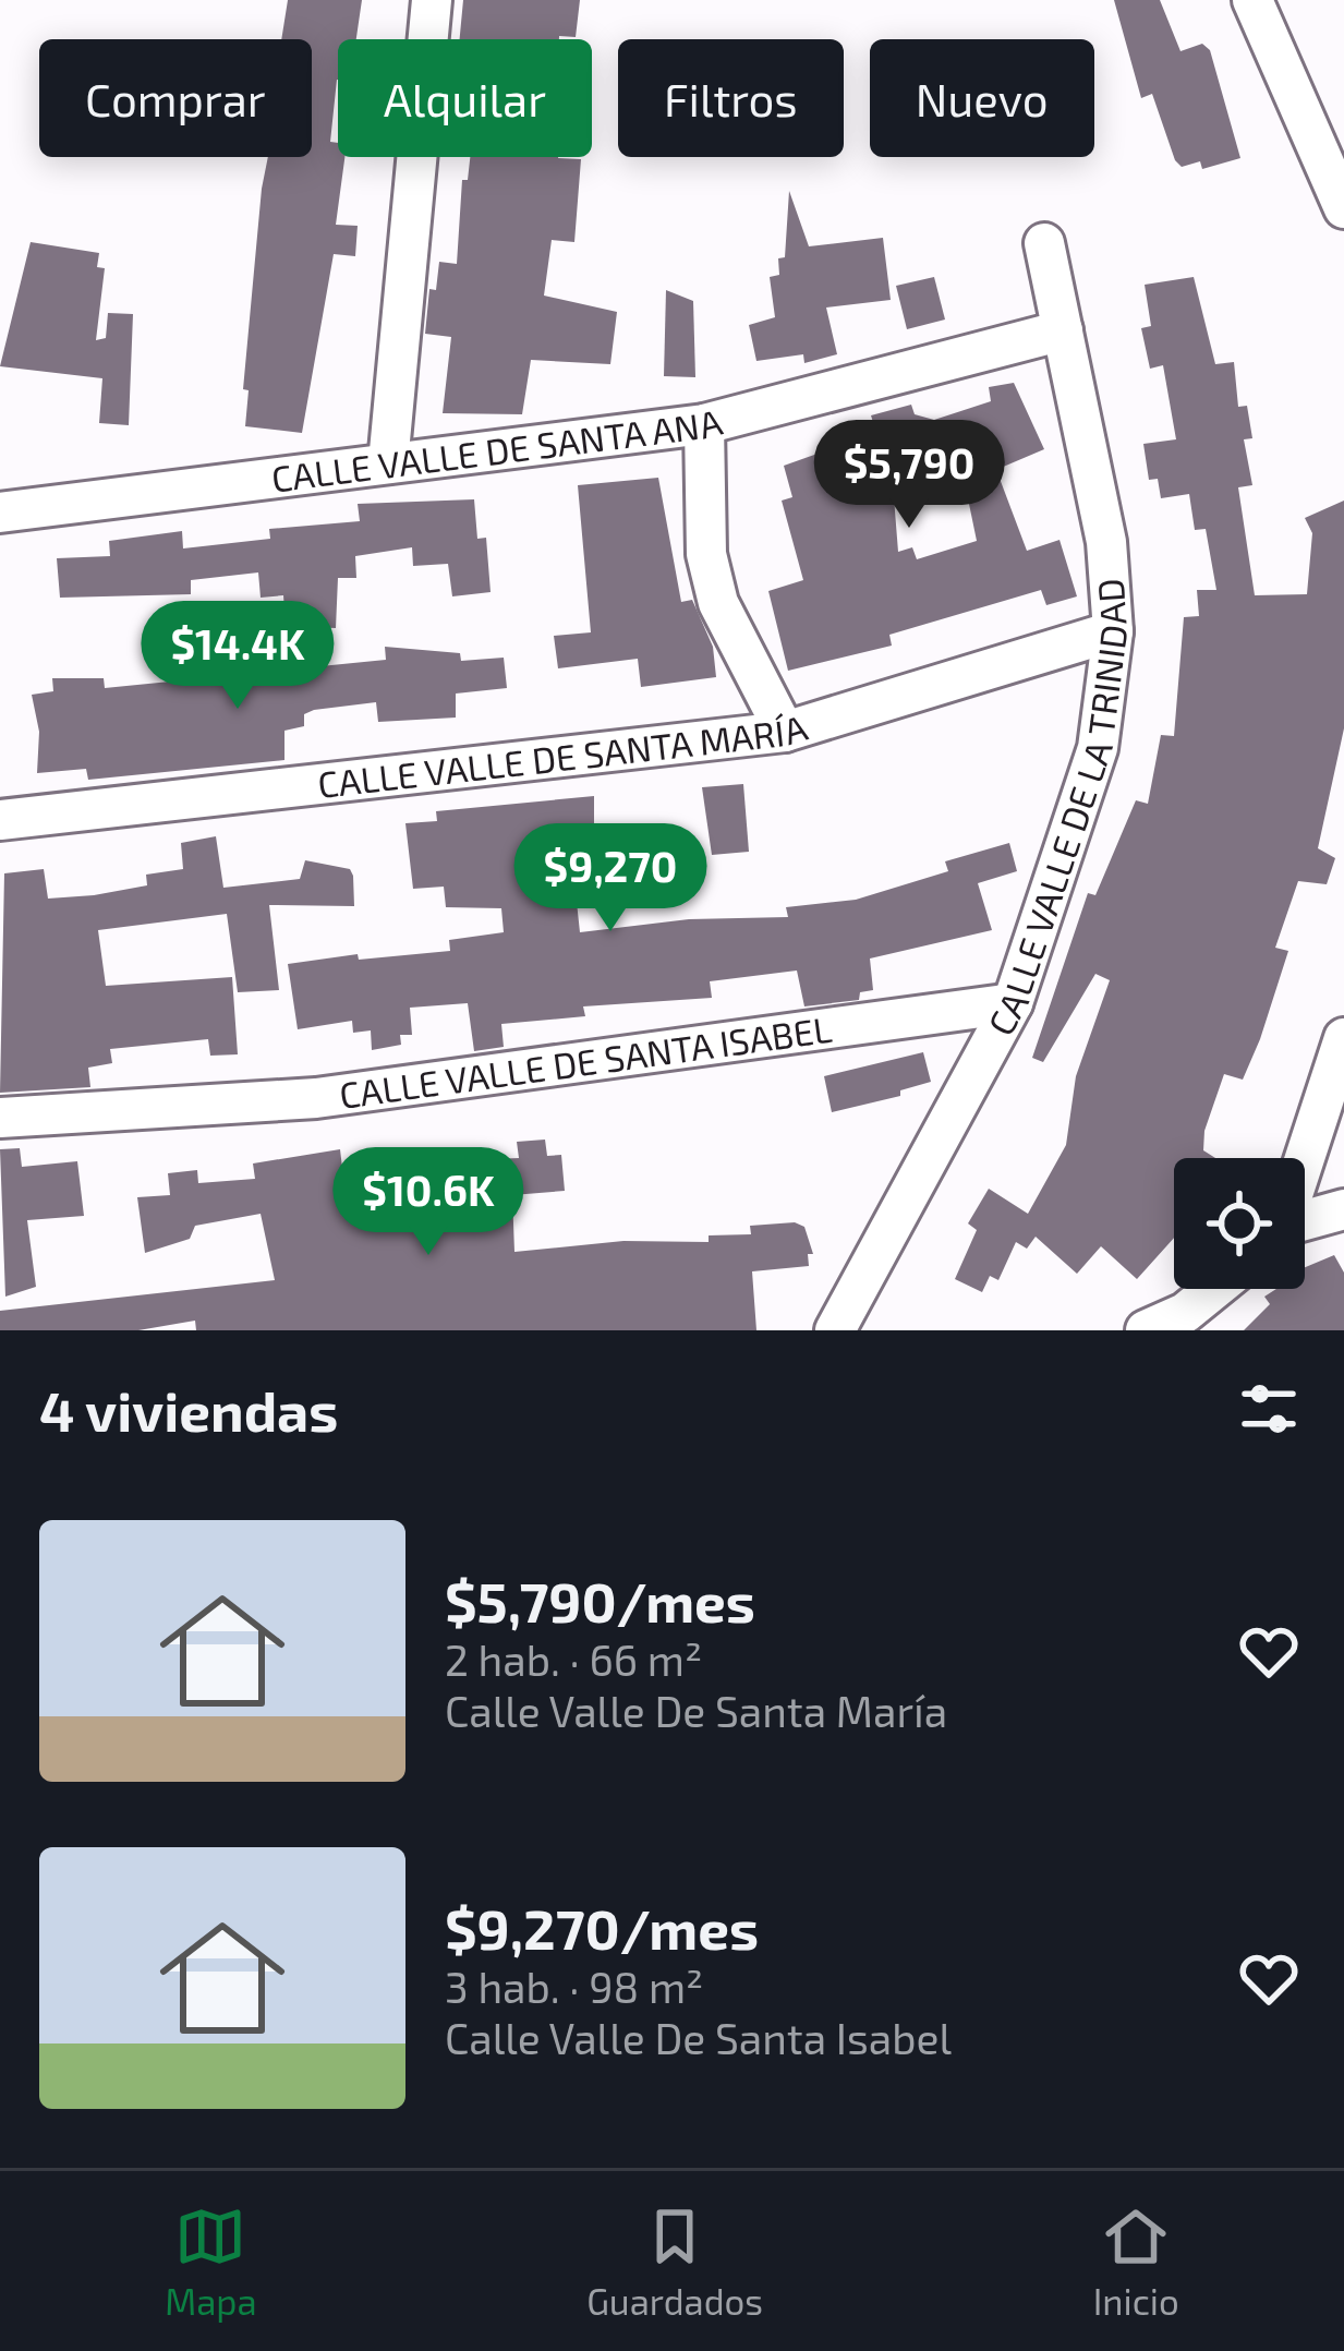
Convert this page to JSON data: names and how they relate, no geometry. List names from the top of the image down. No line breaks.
{"streets":{"street":["CALLE VALLE DE SANTA ANA","CALLE VALLE DE SANTA MARÍA","CALLE VALLE DE LA TRINIDAD","CALLE VALLE DE SANTA ISABEL"]},"crossings":[["CALLE VALLE DE SANTA ANA","CALLE VALLE DE LA TRINIDAD"],["CALLE VALLE DE SANTA MARÍA","CALLE VALLE DE LA TRINIDAD"],["CALLE VALLE DE LA TRINIDAD","CALLE VALLE DE SANTA ISABEL"]],"page":{"chip":["Comprar","Alquilar","Filtros","Nuevo"],"price":["$5,790","$14.4K","$9,270","$10.6K"],"heading":"4 viviendas","list":[{"name":"$5,790/mes","note":"2 hab. · 66 m² · Calle Valle De Santa María"},{"name":"$9,270/mes","note":"3 hab. · 98 m² · Calle Valle De Santa Isabel"}],"tabs":["Mapa","Guardados","Inicio"]}}
